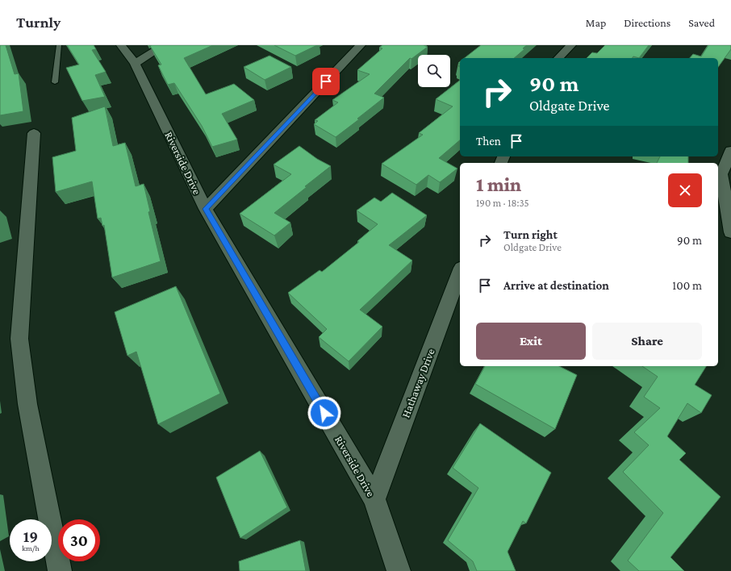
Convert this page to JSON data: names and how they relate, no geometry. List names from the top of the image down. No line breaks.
{"streets":{"street":["Riverside Drive","Hathaway Drive"]},"crossings":[["Riverside Drive","Hathaway Drive"]],"page":{"header":"Turnly","nav":["Map","Directions","Saved"],"turn":["90 m","Oldgate Drive"],"then":"Then","heading":["1 min","190 m · 18:35"],"list":[{"name":"Turn right","note":"Oldgate Drive","value":"90 m"},{"name":"Arrive at destination","value":"100 m"}],"buttons":["Exit","Share"],"speed":"19 km/h","limit":"30"}}
